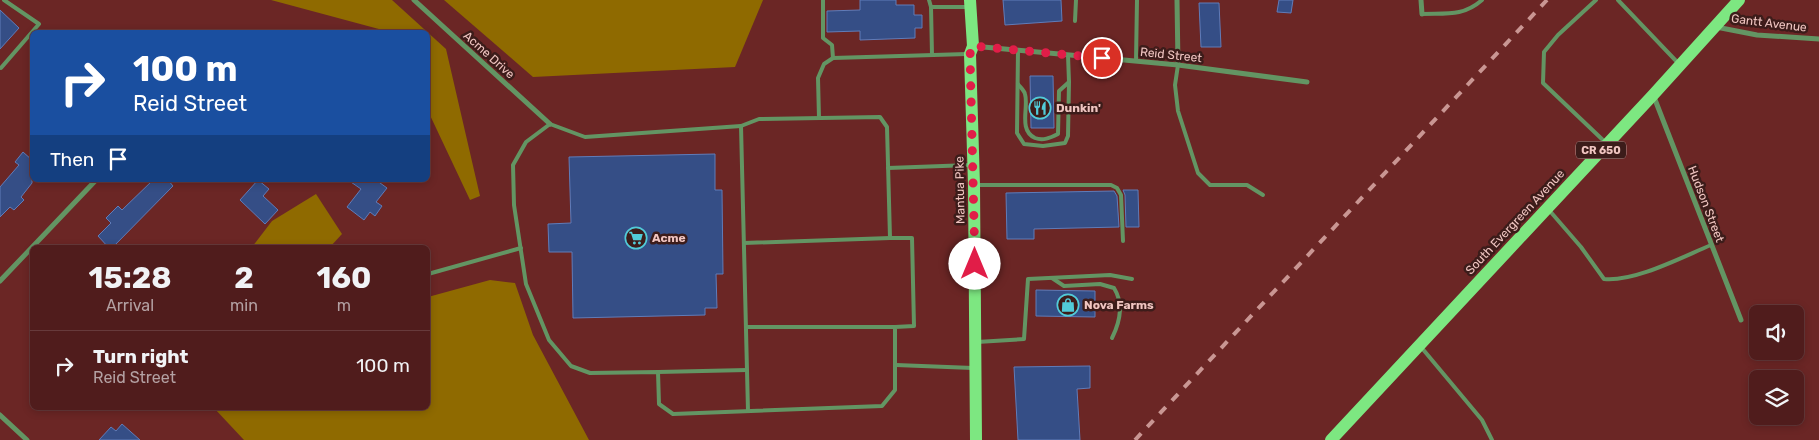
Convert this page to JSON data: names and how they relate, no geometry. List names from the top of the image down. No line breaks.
{"streets":{"main road":["CR 650","Mantua Pike","South Evergreen Avenue"],"street":["Gantt Avenue","Acme Drive","Reid Street","Hudson Street"]},"crossings":[["Gantt Avenue","South Evergreen Avenue"],["Reid Street","Mantua Pike"],["Hudson Street","South Evergreen Avenue"]],"places":{"restaurant":["Dunkin'"],"supermarket":["Acme"],"shop":["Nova Farms"]},"page":{"turn":["100 m","Reid Street"],"then":"Then","eta":["15:28","Arrival","2","min","160","m"],"list":[{"name":"Turn right","note":"Reid Street","value":"100 m"}]}}
